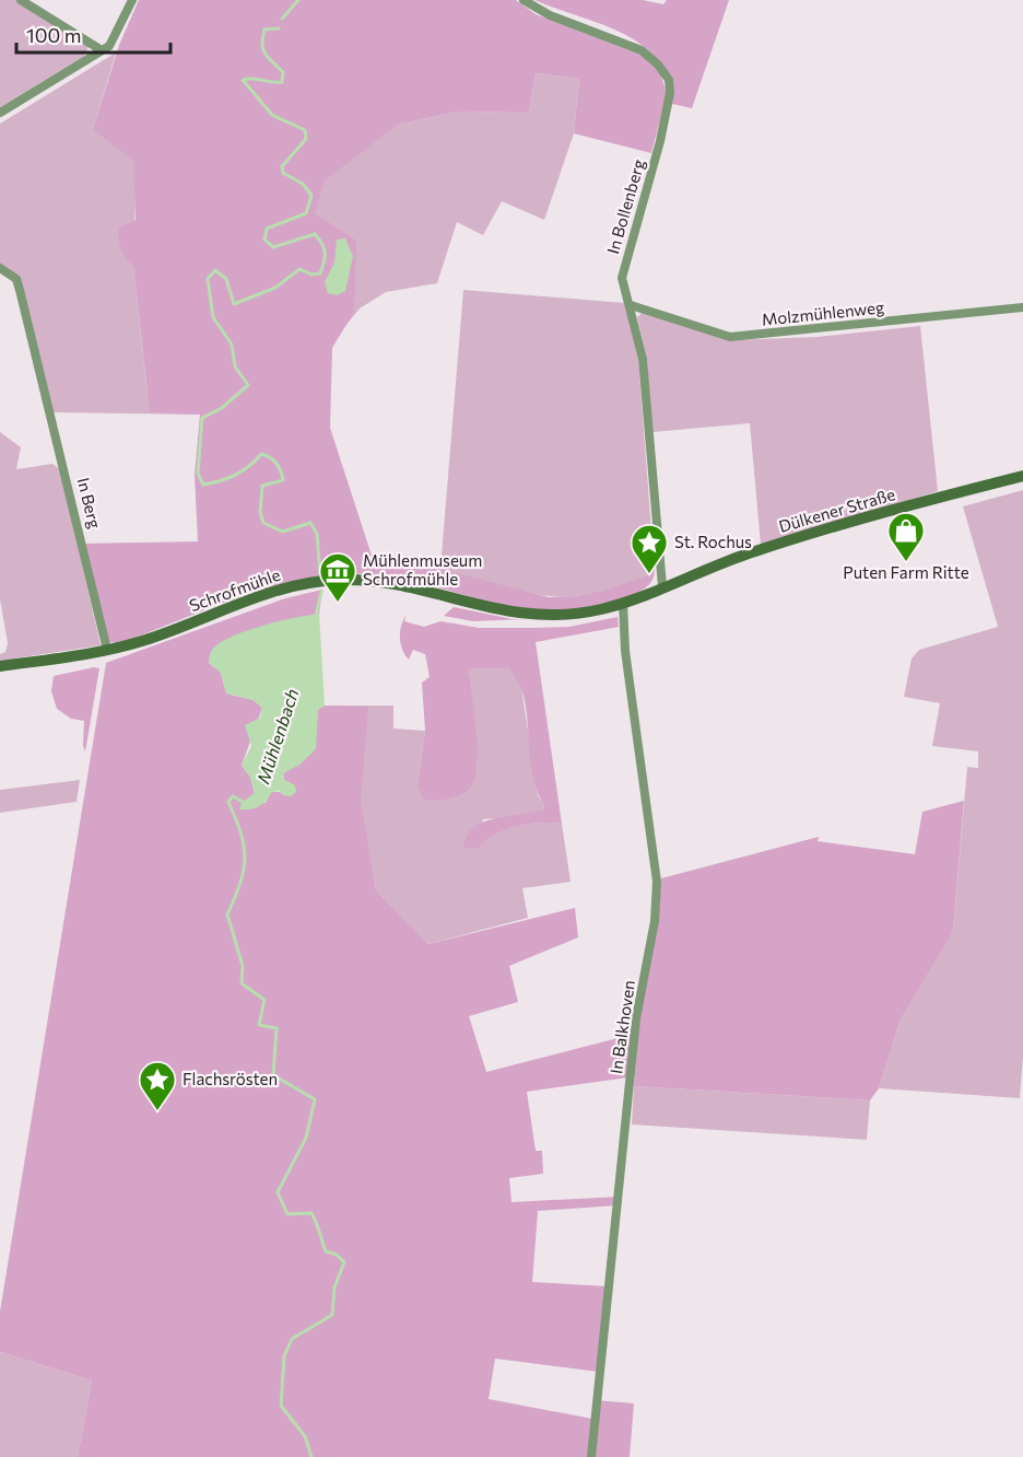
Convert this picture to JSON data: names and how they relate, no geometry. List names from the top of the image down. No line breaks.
{"streets":{"main road":["Dülkener Straße","Schrofmühle"],"street":["In Bollenberg","Molzmühlenweg","In Berg","In Balkhoven"]},"crossings":[["In Bollenberg","Molzmühlenweg"],["In Bollenberg","Dülkener Straße"],["In Berg","Schrofmühle"],["Dülkener Straße","Schrofmühle"],["Dülkener Straße","In Balkhoven"],["Schrofmühle","In Balkhoven"]],"water":["Mühlenbach"],"places":{"shop":["Puten Farm Ritte"],"place":["St. Rochus","Flachsrösten"],"museum":["Mühlenmuseum Schrofmühle"]},"scale_bar":"100 m"}
